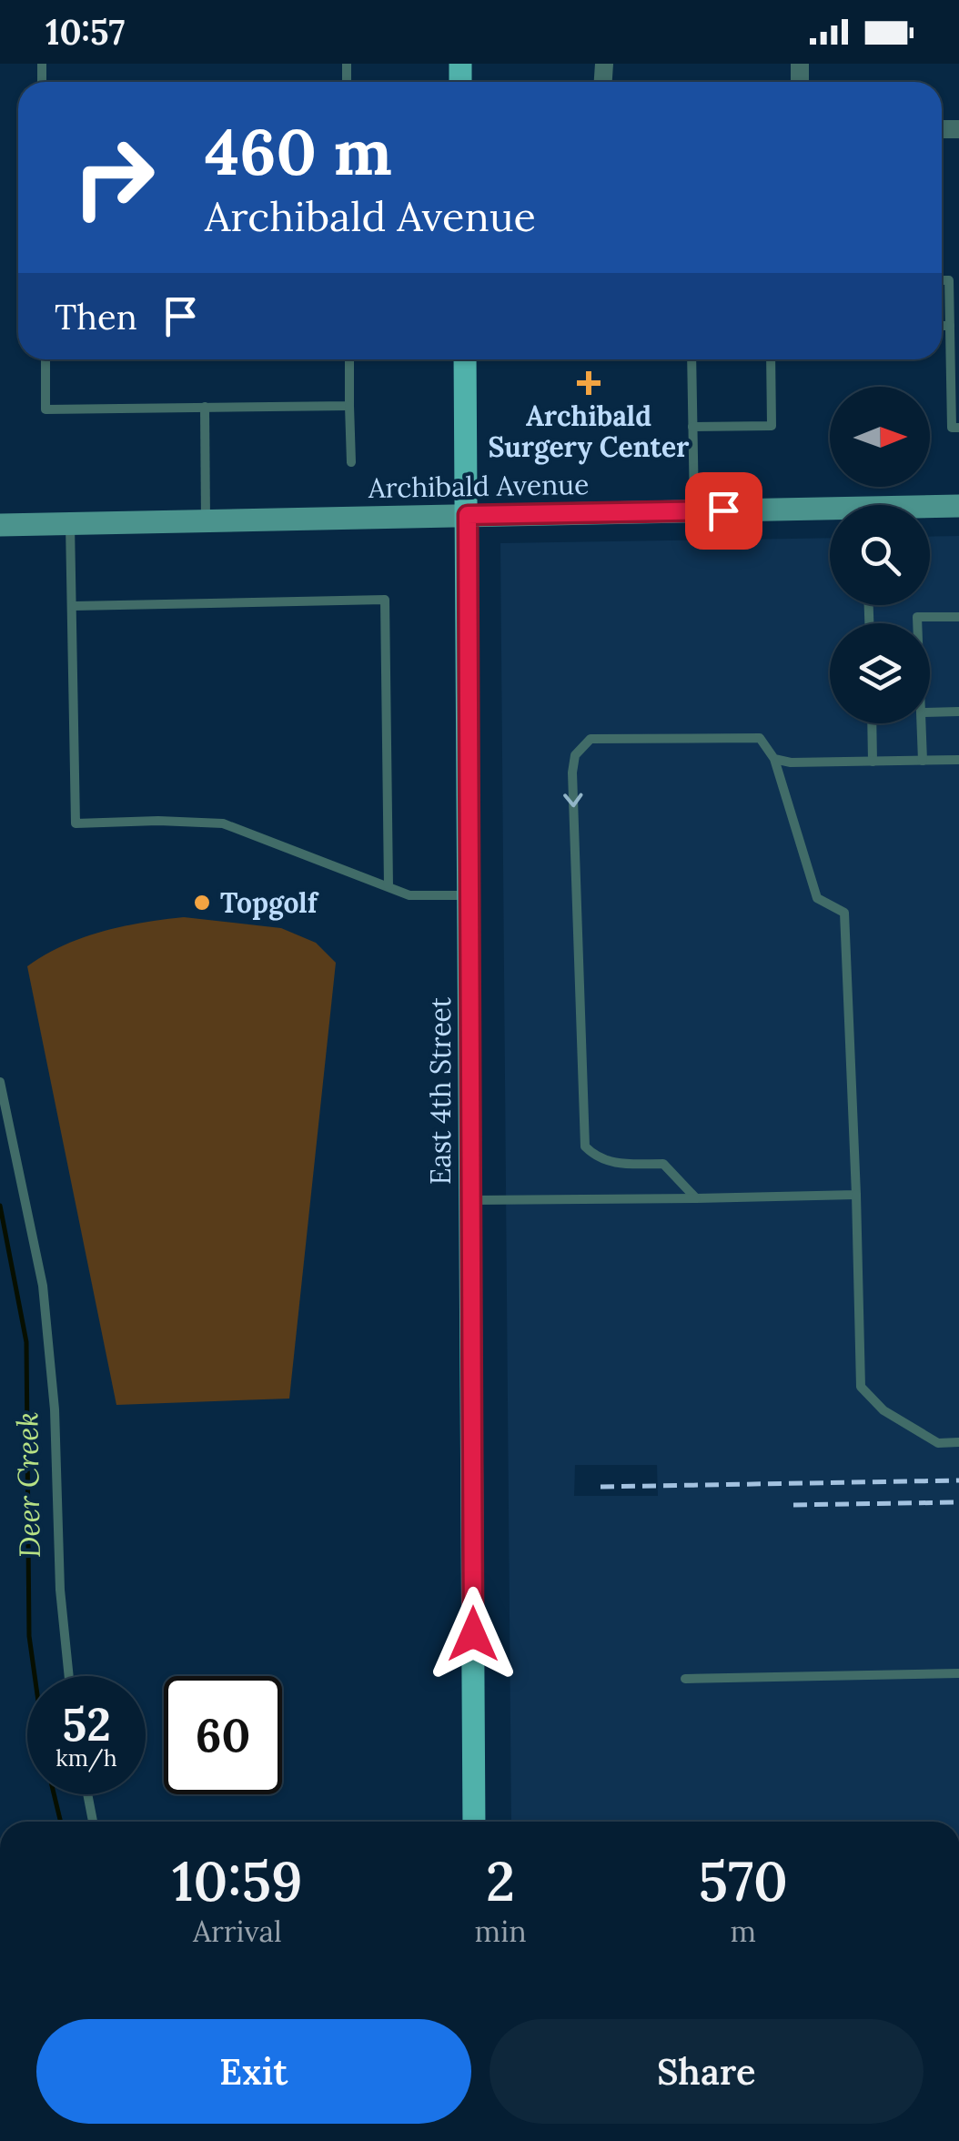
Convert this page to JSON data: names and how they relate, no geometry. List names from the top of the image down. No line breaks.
{"streets":{"main road":["Archibald Avenue","East 4th Street"]},"crossings":[["Archibald Avenue","East 4th Street"]],"water":["Deer Creek"],"places":{"health":["Archibald Surgery Center"],"other":["Topgolf"]},"north":"right","page":{"status":"10:57","turn":["460 m","Archibald Avenue"],"then":"Then","speed":"52 km/h","limit":"60","eta":["10:59","Arrival","2","min","570","m"],"buttons":["Exit","Share"]}}
